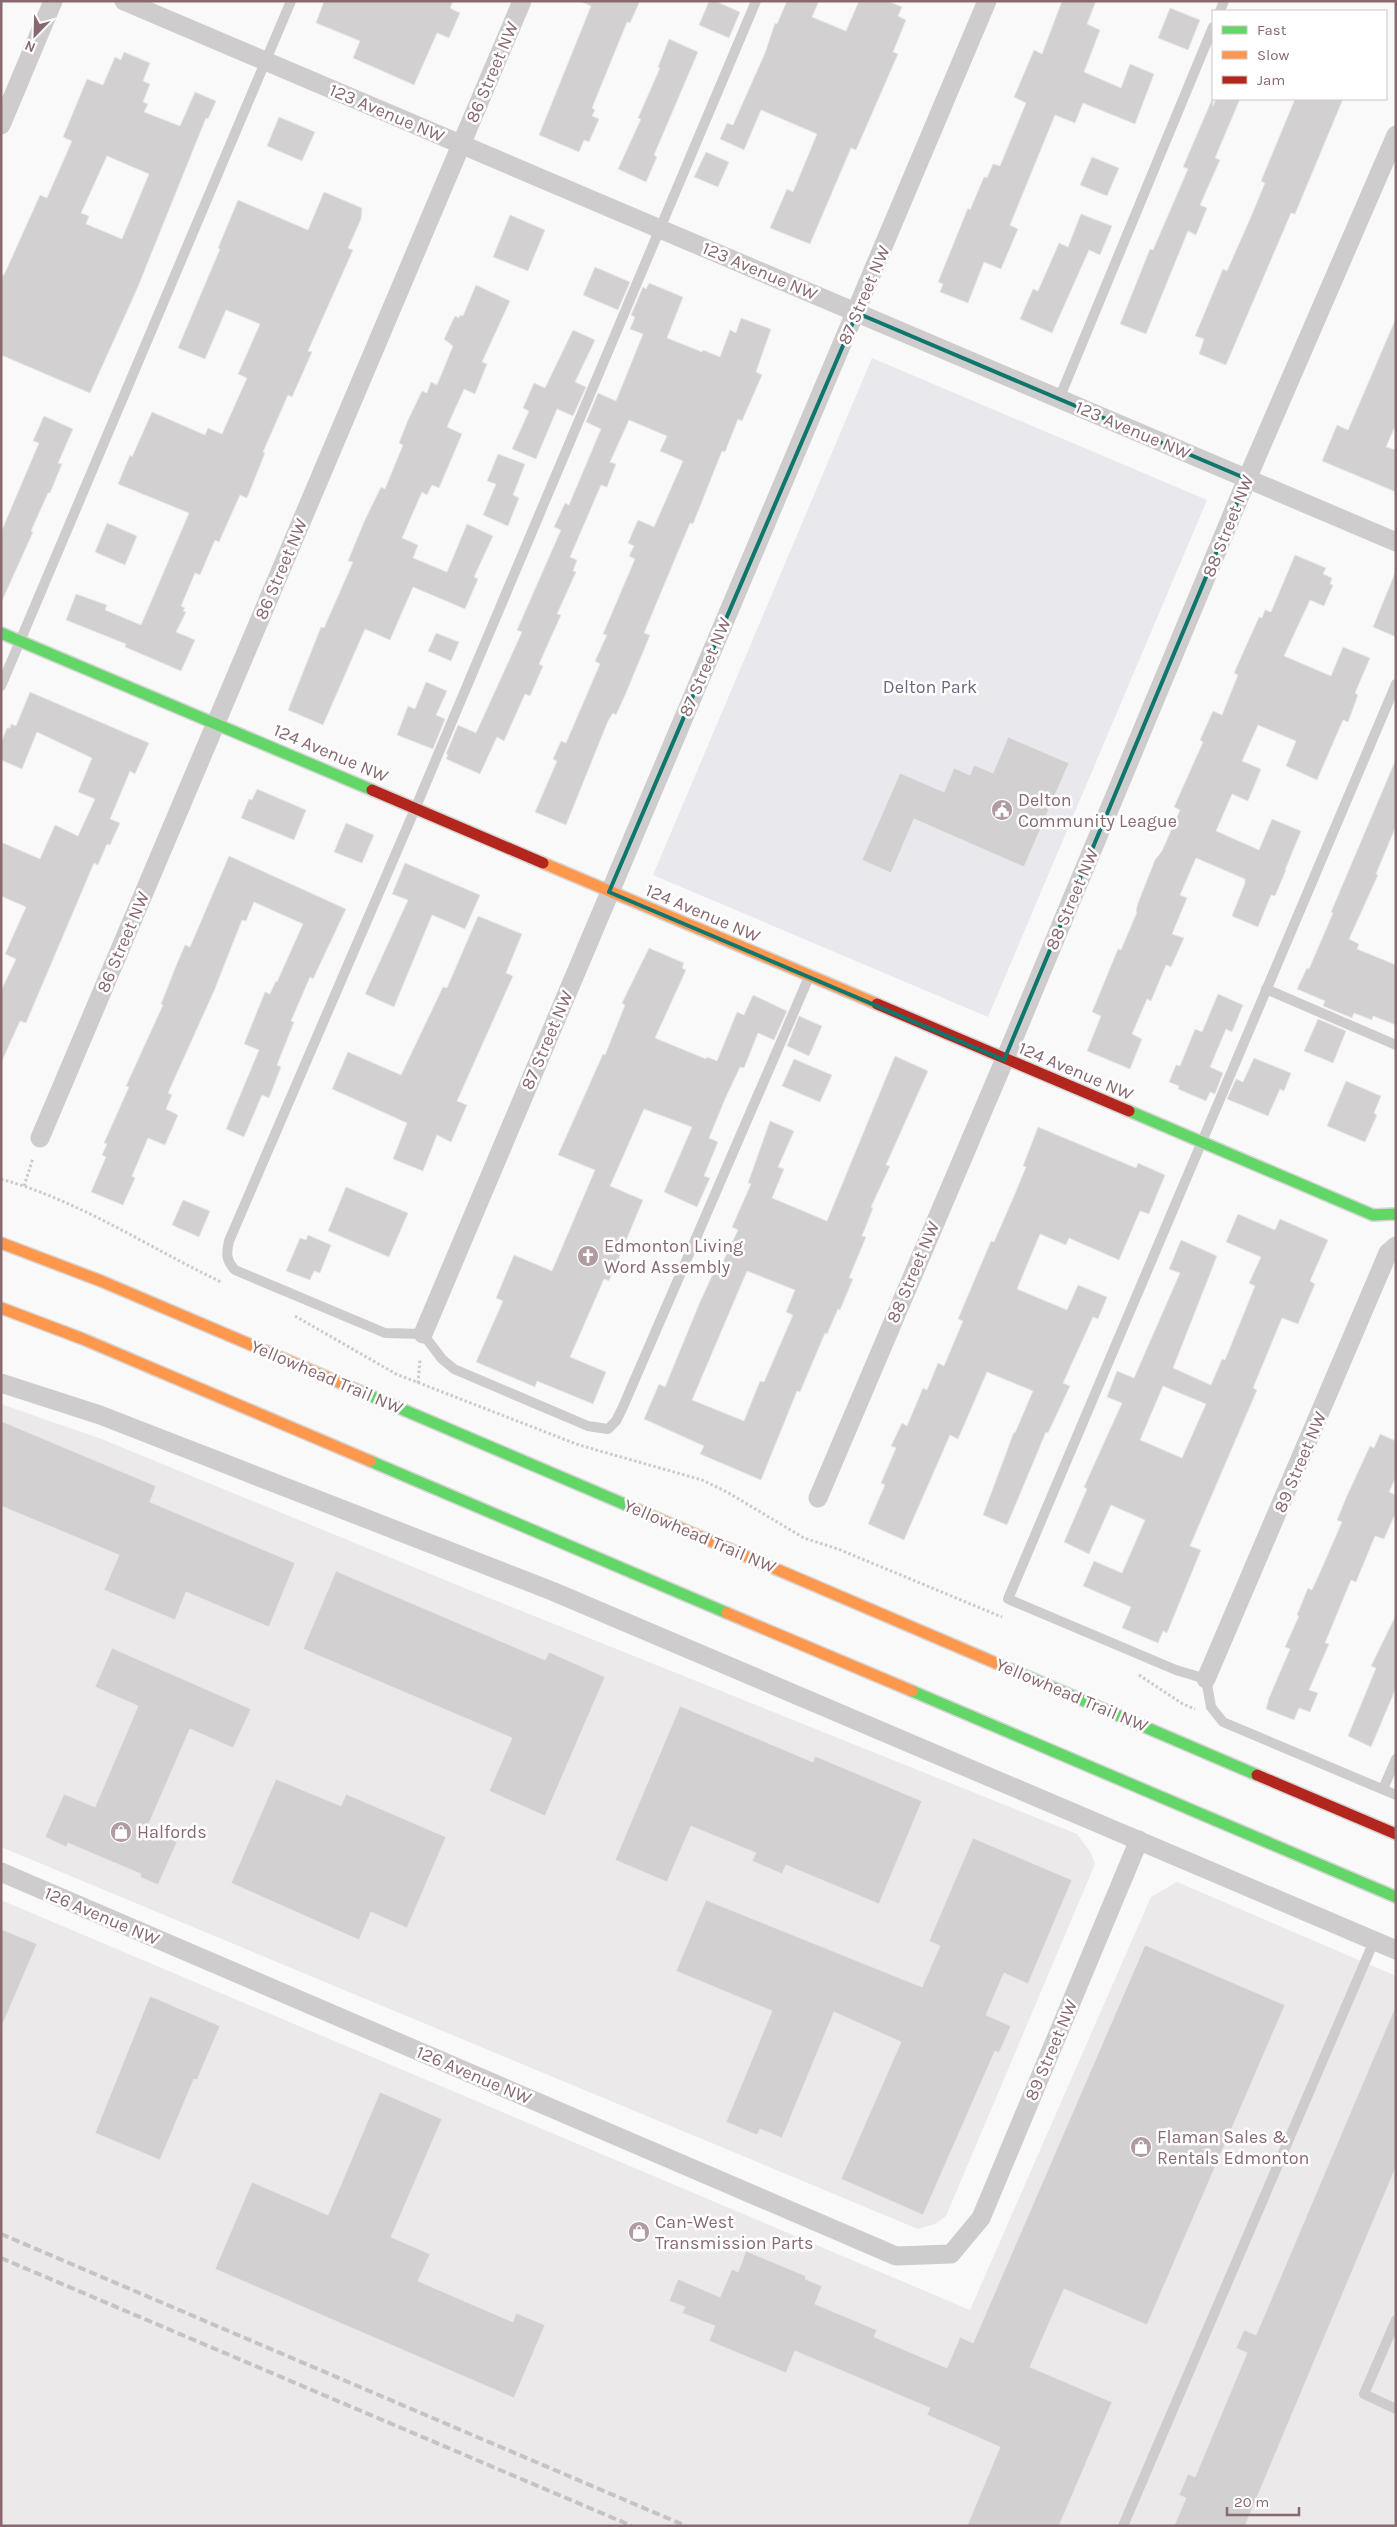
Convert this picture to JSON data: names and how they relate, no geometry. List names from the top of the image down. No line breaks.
{"streets":{"main road":["124 Avenue NW","Yellowhead Trail NW"],"street":["86 Street NW","123 Avenue NW","87 Street NW","88 Street NW","89 Street NW","126 Avenue NW"]},"crossings":[["86 Street NW","123 Avenue NW"],["86 Street NW","124 Avenue NW"],["123 Avenue NW","87 Street NW"],["123 Avenue NW","88 Street NW"],["87 Street NW","124 Avenue NW"],["88 Street NW","124 Avenue NW"],["89 Street NW","126 Avenue NW"]],"parks":["Delton Park"],"places":{"public building":["Delton Community League"],"church":["Edmonton Living Word Assembly"],"shop":["Halfords","Flaman Sales & Rentals Edmonton","Can-West Transmission Parts"]},"legend":["Fast","Slow","Jam"],"scale_bar":"20 m","north":"bottom left"}
